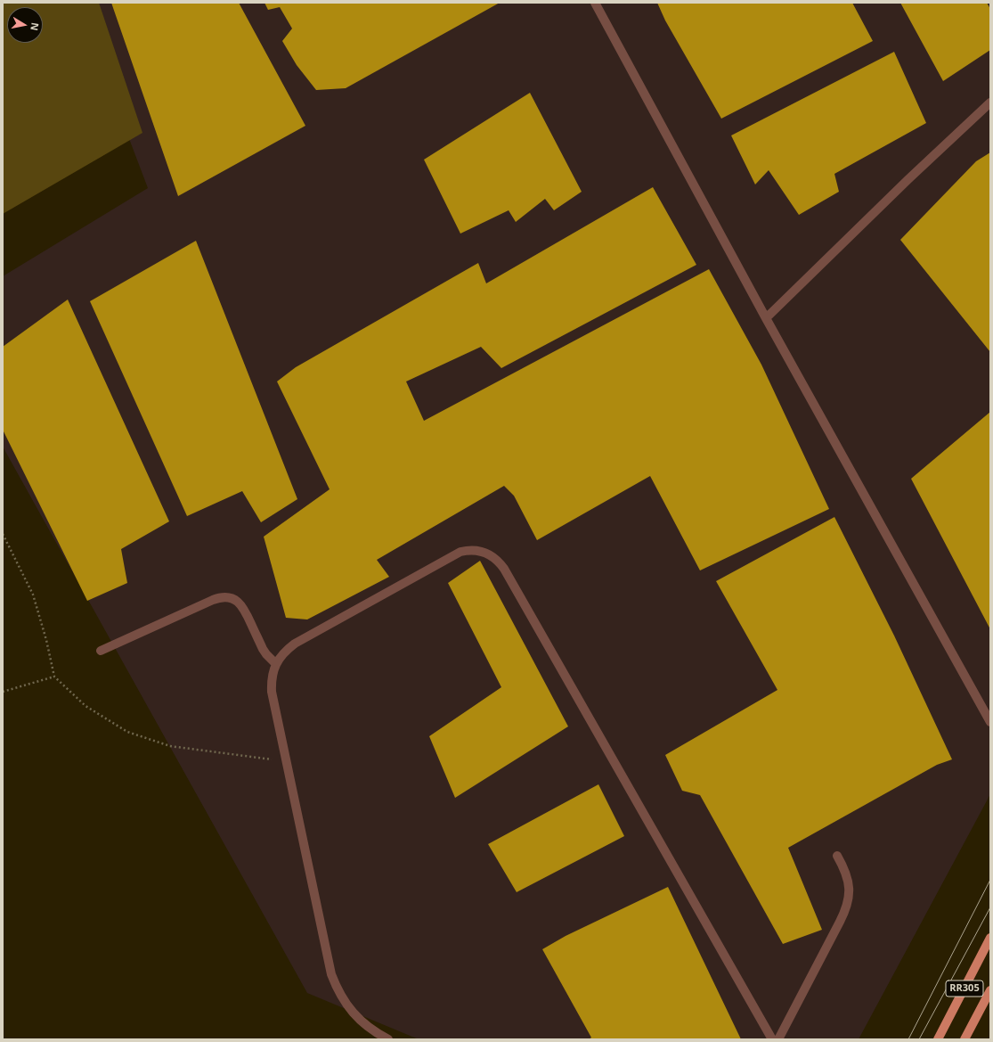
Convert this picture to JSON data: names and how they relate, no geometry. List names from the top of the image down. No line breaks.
{"streets":{"main road":["RR305"]},"north":"right"}
